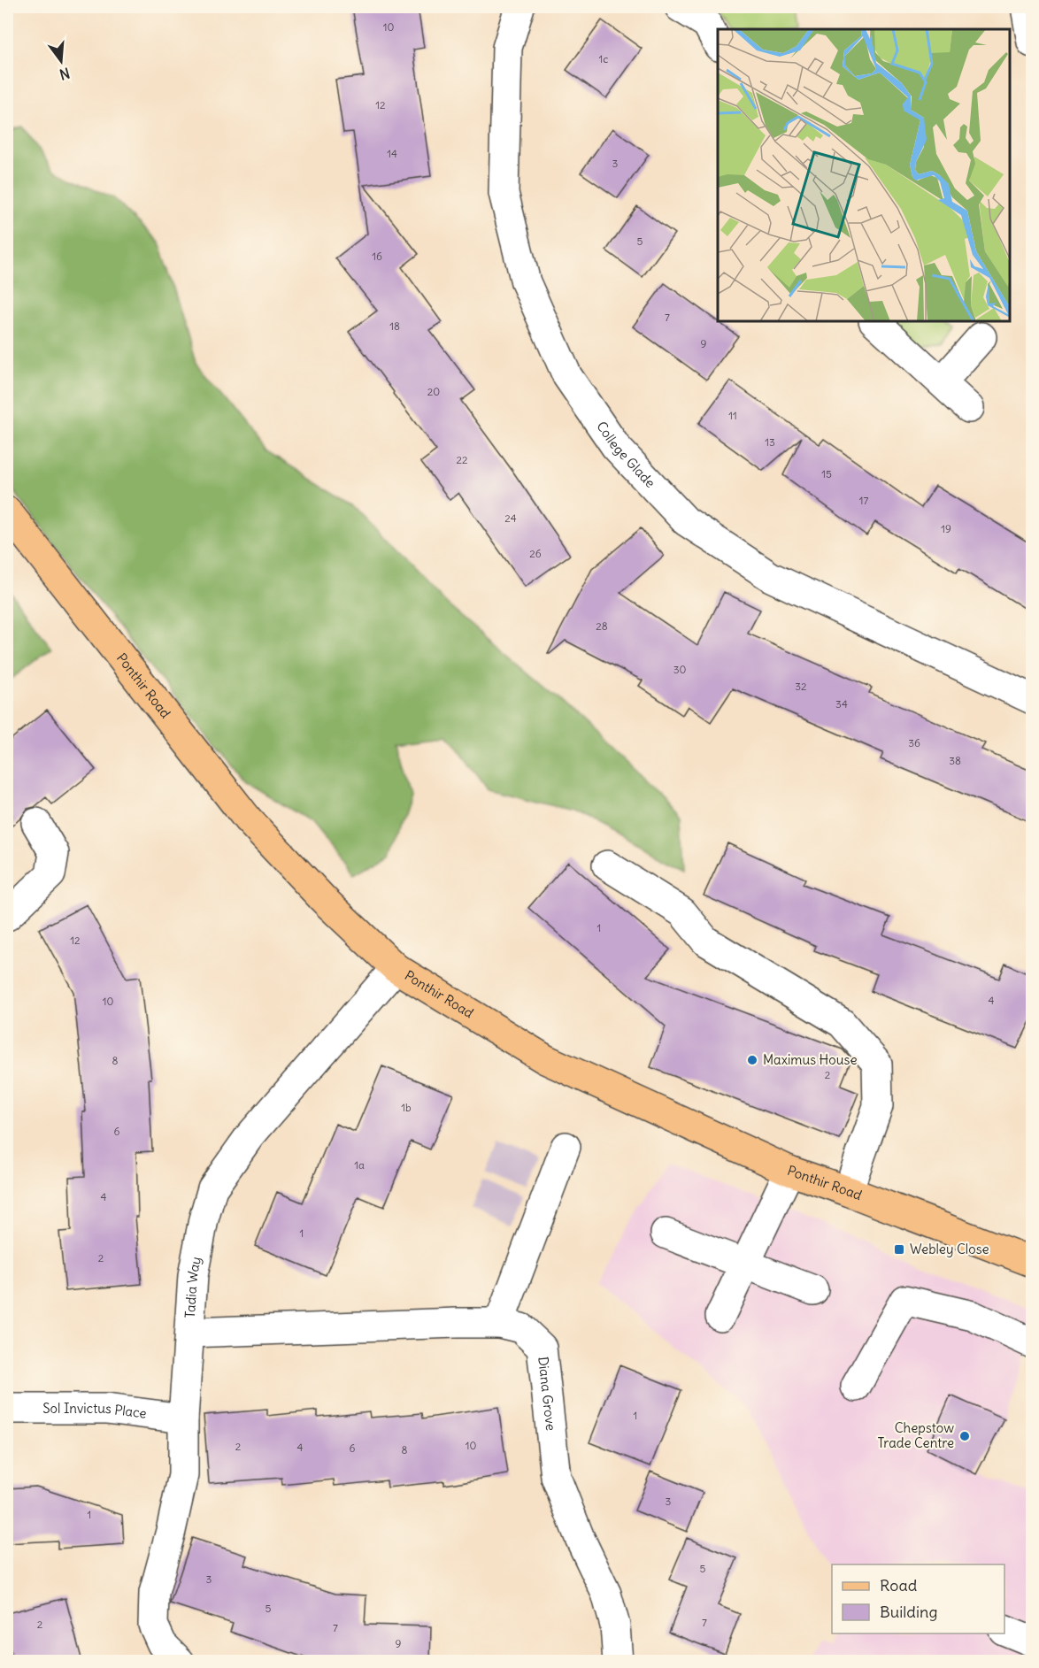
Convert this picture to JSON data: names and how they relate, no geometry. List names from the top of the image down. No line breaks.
{"streets":{"main road":["Ponthir Road"],"street":["College Glade","Tadia Way","Diana Grove","Sol Invictus Place"]},"crossings":[["Ponthir Road","Tadia Way"],["Tadia Way","Diana Grove"],["Tadia Way","Sol Invictus Place"]],"places":{"other":["Maximus House","Chepstow Trade Centre"],"transit":["Webley Close"]},"house_numbers":["10","1c","12","14","3","5","16","7","18","9","20","11","13","22","15","17","24","19","26","28","30","32","34","36","38","1","12","4","10","8","2","1b","6","1a","4","1","2","1","10","2","4","6","8","3","1","5","3","5","7","2","7","9"],"legend":["Road","Building"],"north":"bottom"}
